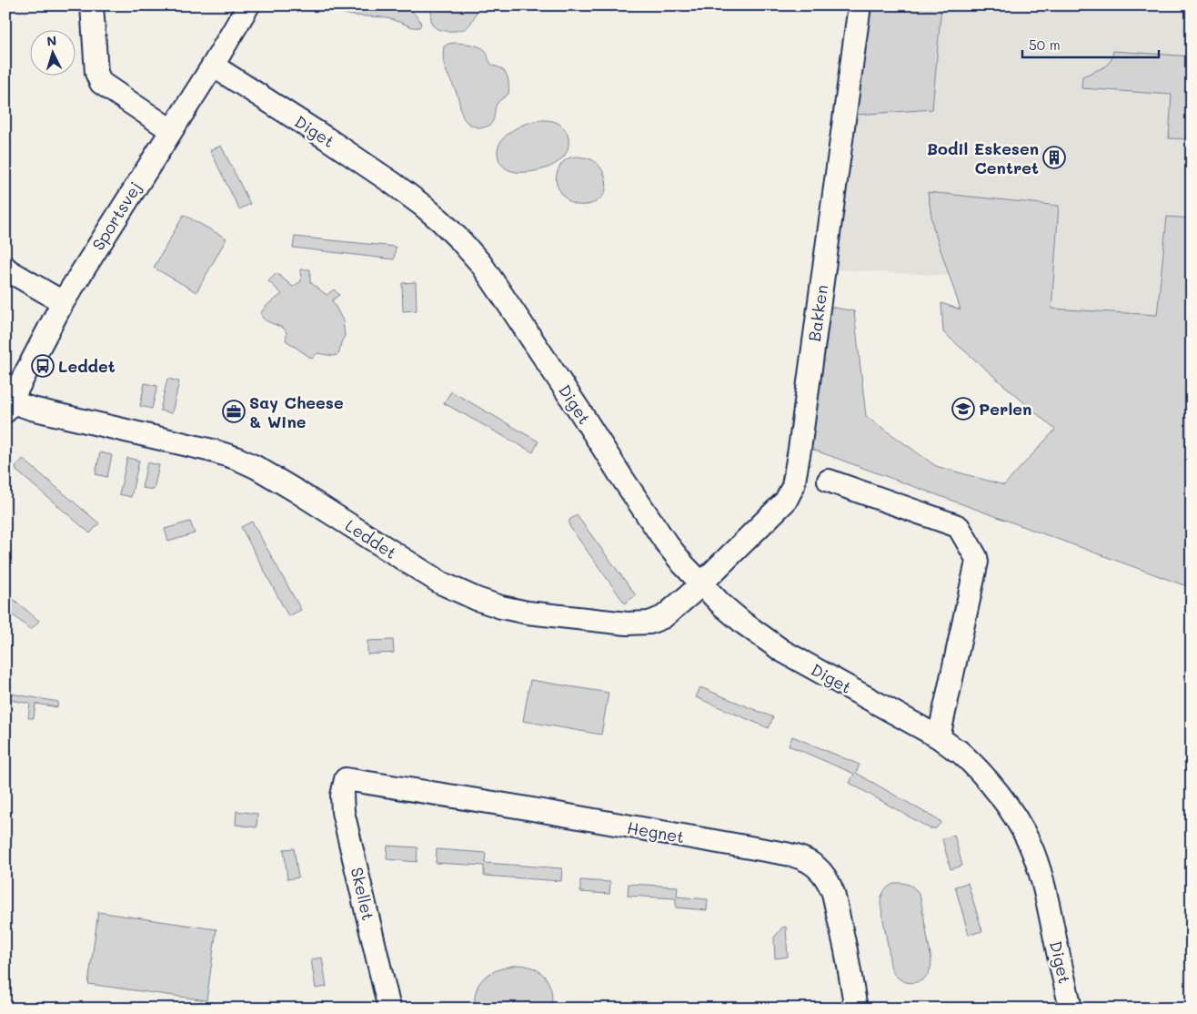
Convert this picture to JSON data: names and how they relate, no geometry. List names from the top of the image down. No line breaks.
{"streets":{"street":["Diget","Sportsvej","Bakken","Leddet","Hegnet","Skellet"]},"crossings":[["Diget","Sportsvej"],["Diget","Bakken"],["Diget","Leddet"],["Sportsvej","Leddet"],["Bakken","Leddet"],["Hegnet","Skellet"]],"places":{"building":["Bodil Eskesen Centret"],"bus stop":["Leddet"],"school or university":["Perlen"],"office":["Say Cheese & Wine"]},"scale_bar":"50 m","north":"top"}
